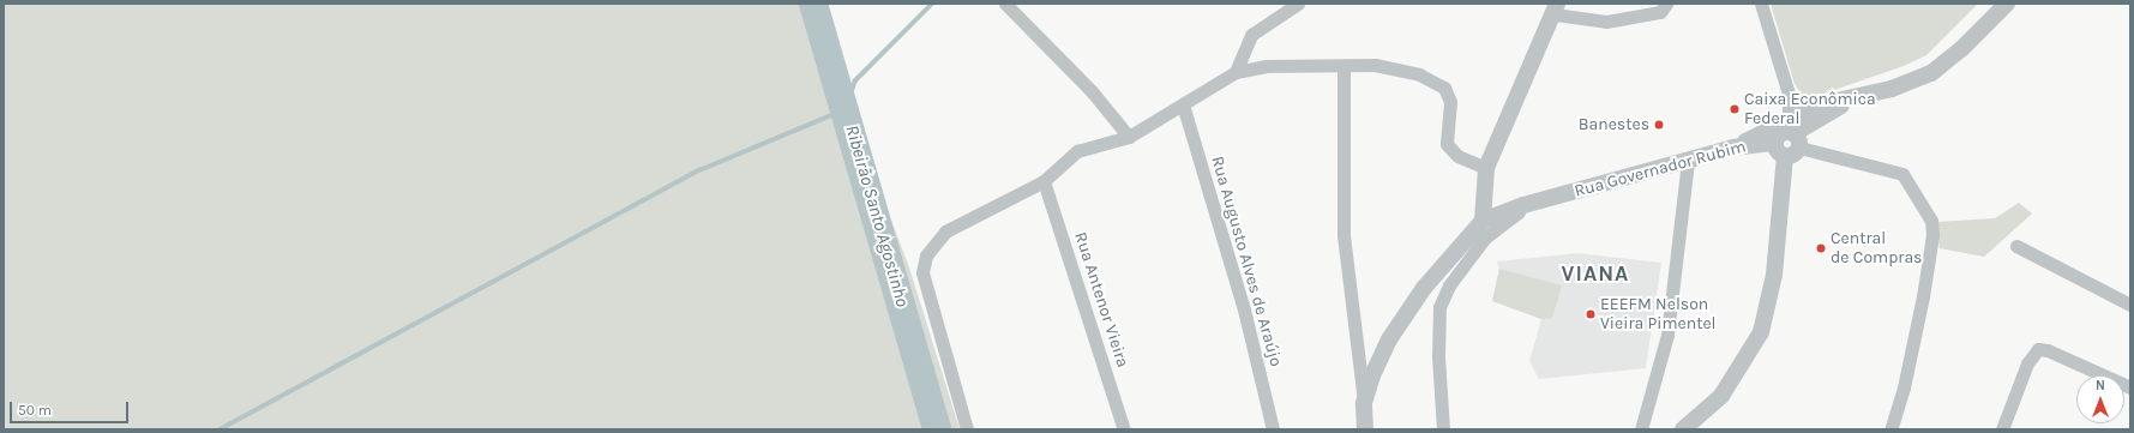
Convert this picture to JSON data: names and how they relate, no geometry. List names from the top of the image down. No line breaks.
{"streets":{"street":["Rua Governador Rubim","Rua Augusto Alves de Araújo","Rua Antenor Vieira"]},"districts":["VIANA"],"water":["Ribeirão Santo Agostinho"],"places":["Caixa Econômica Federal","Banestes","Central de Compras","EEEFM Nelson Vieira Pimentel"],"scale_bar":"50 m","north":"top"}
